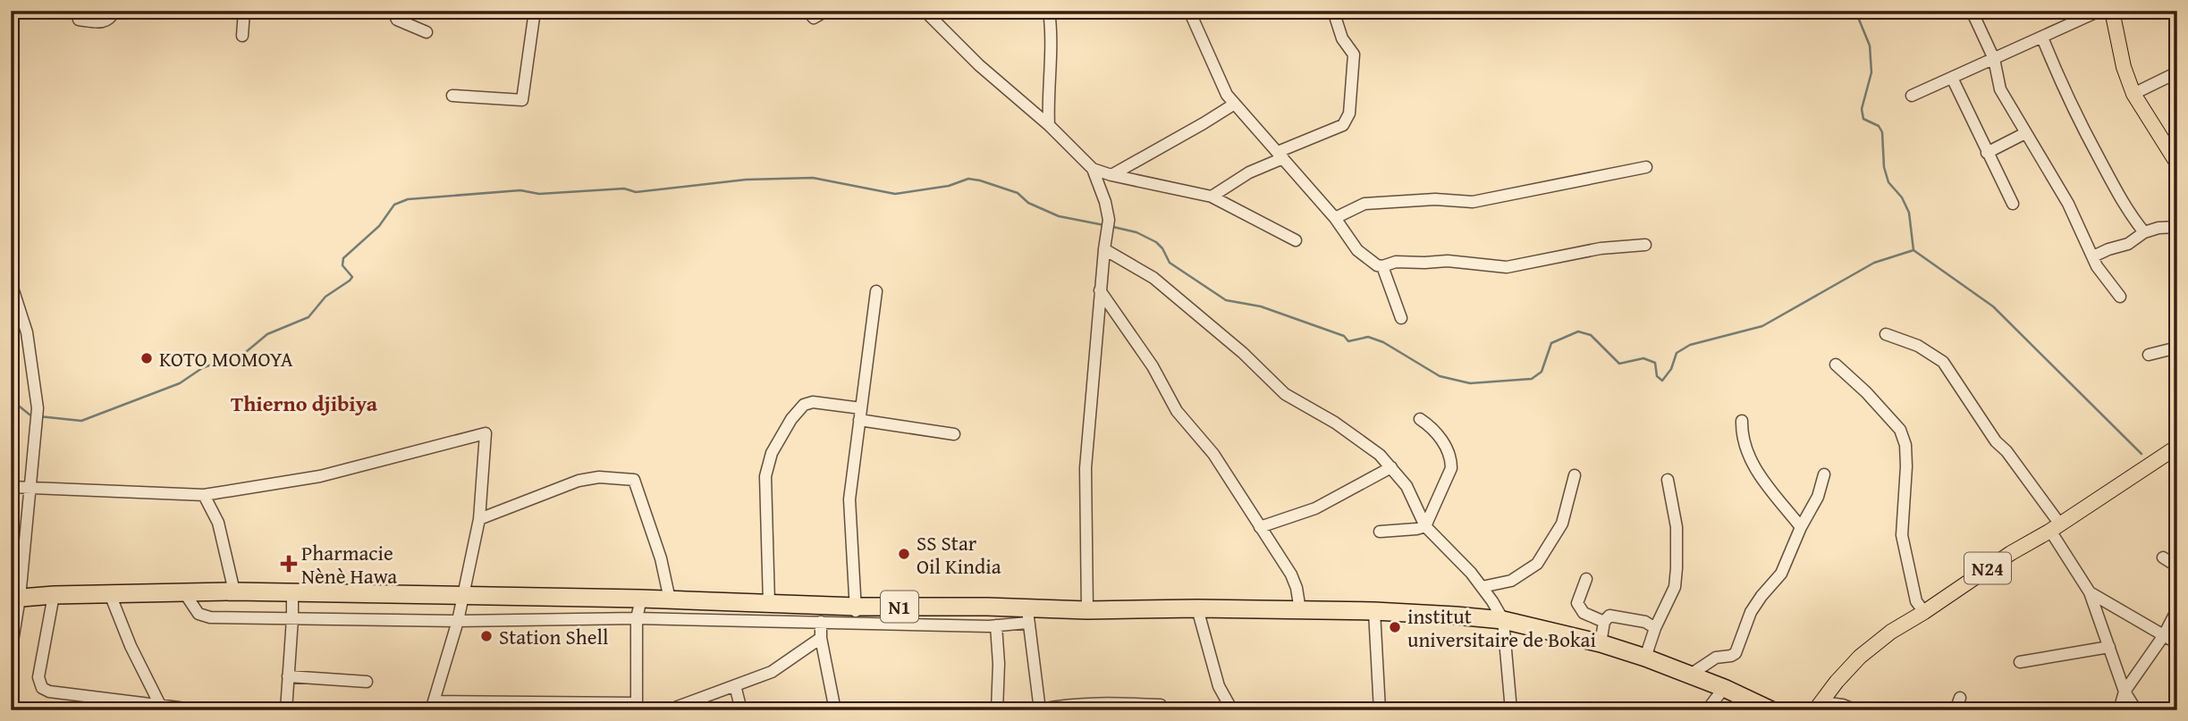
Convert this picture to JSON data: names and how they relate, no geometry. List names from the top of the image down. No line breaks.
{"streets":{"highway":["N1"],"main road":["N24"]},"districts":["Thierno djibiya"],"places":{"other":["KOTO MOMOYA","SS Star Oil Kindia","institut universitaire de Bokai","Station Shell"],"health":["Pharmacie Nènè Hawa"]}}
